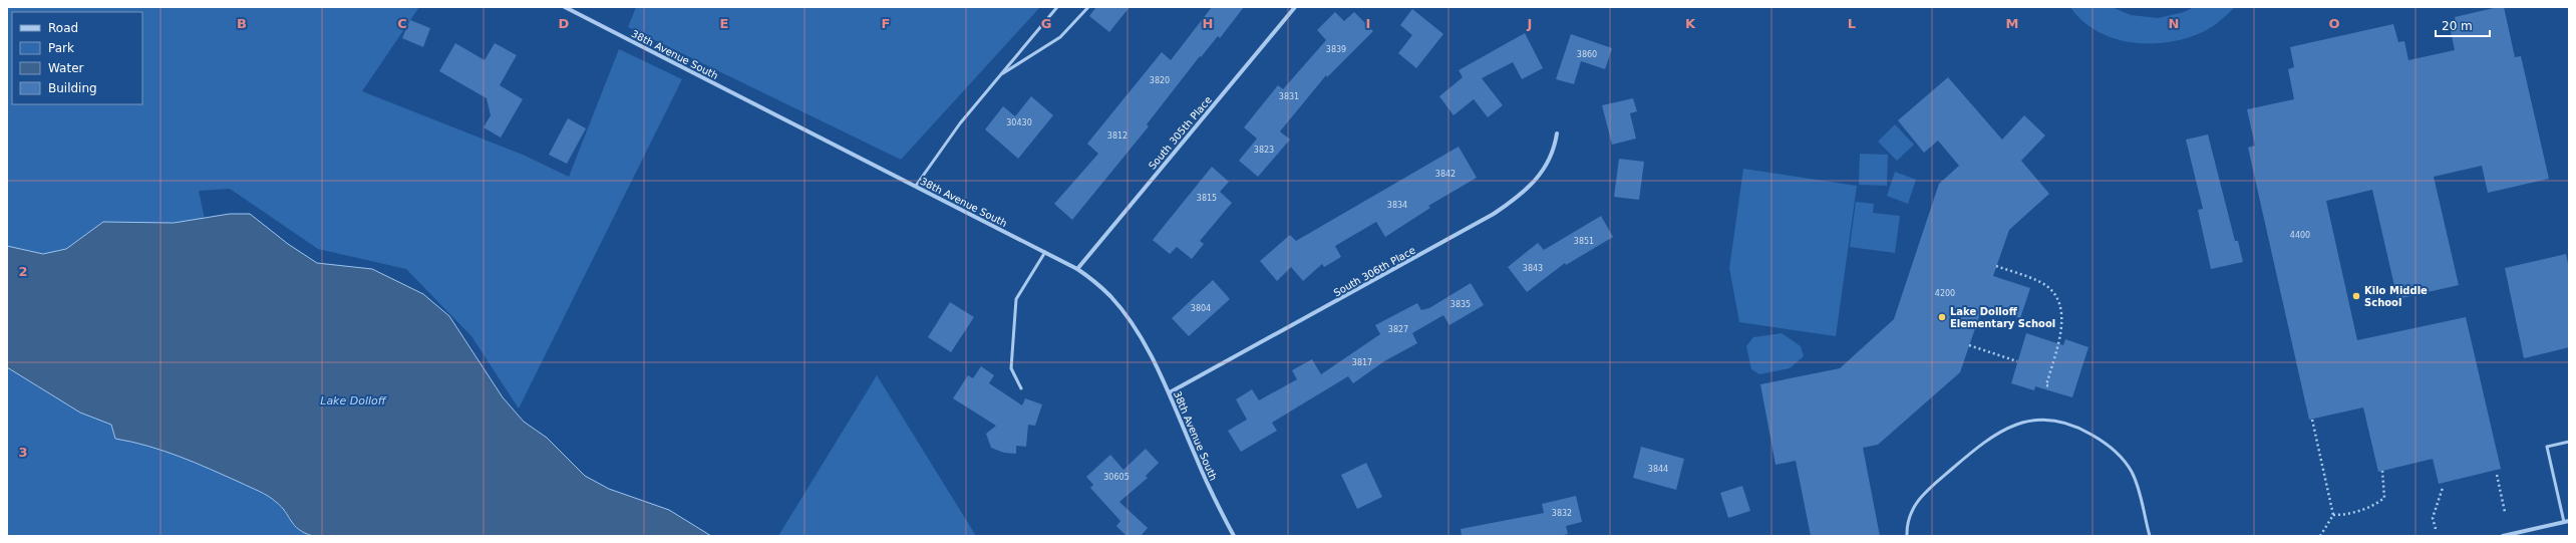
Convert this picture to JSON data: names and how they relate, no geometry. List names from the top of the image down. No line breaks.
{"streets":{"street":["38th Avenue South","South 305th Place","South 306th Place"]},"crossings":[["38th Avenue South","South 305th Place"],["38th Avenue South","South 306th Place"]],"water":["Lake Dolloff"],"places":["Kilo Middle School","Lake Dolloff Elementary School"],"house_numbers":["3839","3860","3820","3831","30430","3812","3823","3842","3815","3834","4400","3851","3843","4200","3835","3804","3827","3817","3844","30605","3832"],"legend":["Road","Park","Water","Building"],"scale_bar":"20 m","grid":{"columns":["B","C","D","E","F","G","H","I","J","K","L","M","N","O"],"rows":["2","3"]}}
